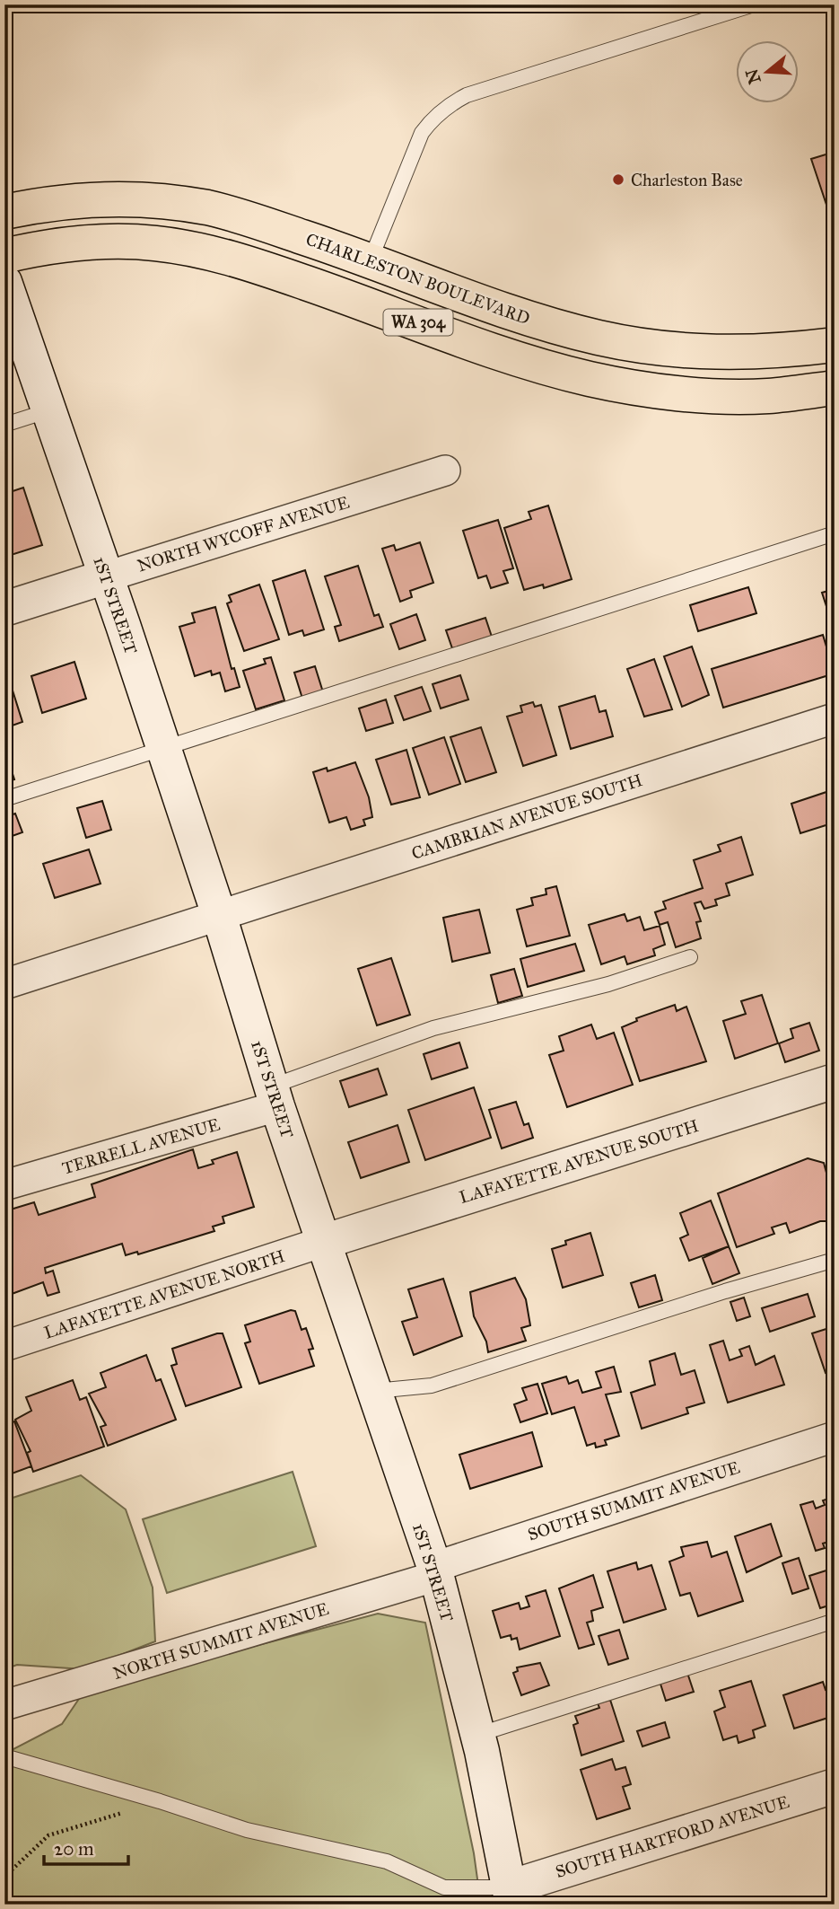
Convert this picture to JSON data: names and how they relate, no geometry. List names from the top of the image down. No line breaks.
{"streets":{"highway":["CHARLESTON BOULEVARD","WA 304"],"main road":["NORTH WYCOFF AVENUE","1ST STREET","LAFAYETTE AVENUE SOUTH","SOUTH HARTFORD AVENUE"],"street":["CAMBRIAN AVENUE SOUTH","TERRELL AVENUE","LAFAYETTE AVENUE NORTH","SOUTH SUMMIT AVENUE","NORTH SUMMIT AVENUE"]},"crossings":[["NORTH WYCOFF AVENUE","1ST STREET"],["1ST STREET","CAMBRIAN AVENUE SOUTH"],["1ST STREET","TERRELL AVENUE"],["1ST STREET","LAFAYETTE AVENUE SOUTH"],["1ST STREET","LAFAYETTE AVENUE NORTH"],["1ST STREET","SOUTH SUMMIT AVENUE"],["1ST STREET","NORTH SUMMIT AVENUE"],["1ST STREET","SOUTH HARTFORD AVENUE"],["LAFAYETTE AVENUE SOUTH","LAFAYETTE AVENUE NORTH"],["SOUTH SUMMIT AVENUE","NORTH SUMMIT AVENUE"]],"places":["Charleston Base"],"scale_bar":"20 m","north":"left"}
